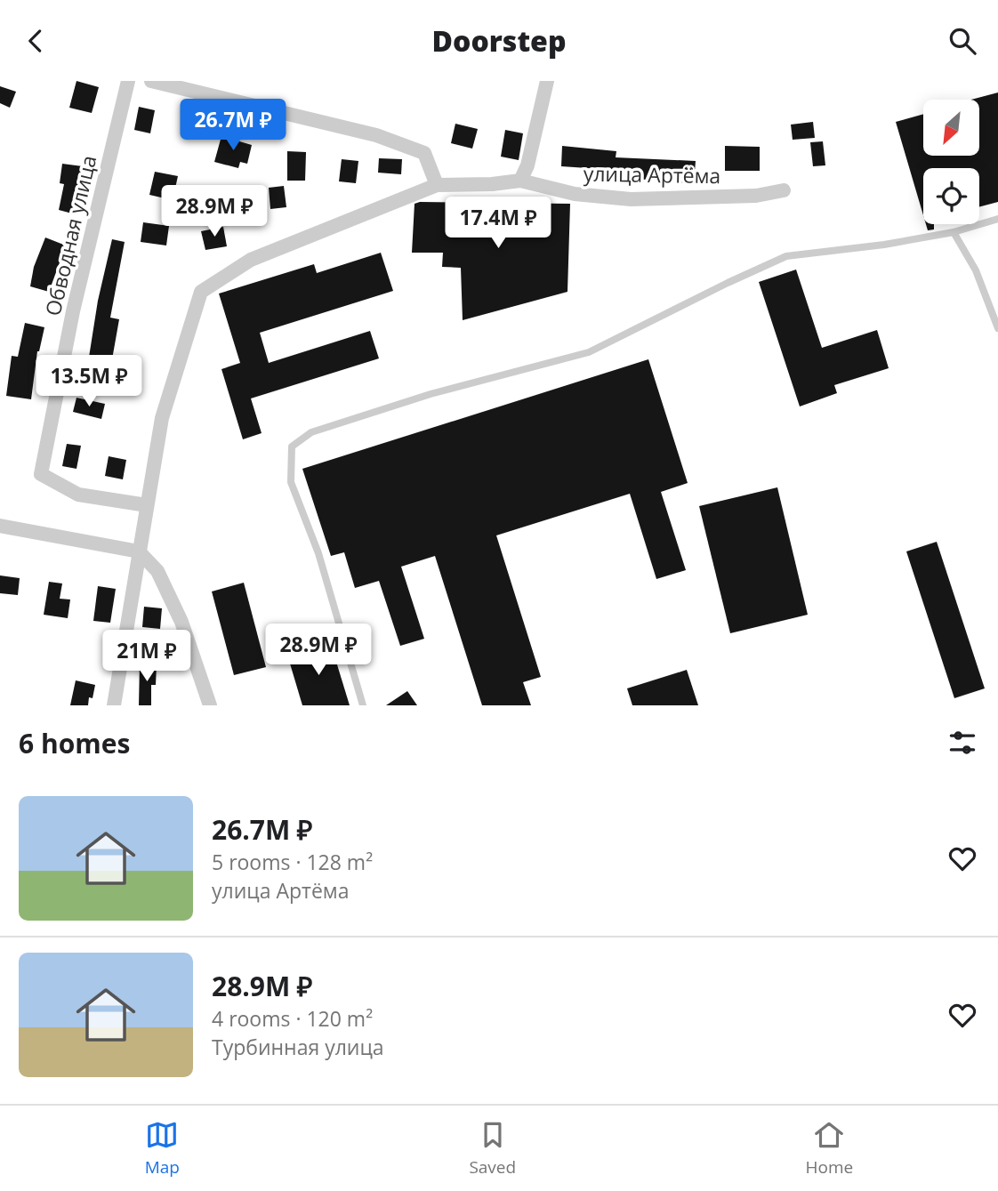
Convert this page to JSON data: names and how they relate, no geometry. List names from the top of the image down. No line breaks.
{"streets":{"street":["улица Артёма","Обводная улица"]},"north":"bottom left","page":{"header":"Doorstep","price":["26.7M ₽","28.9M ₽","17.4M ₽","13.5M ₽","28.9M ₽","21M ₽"],"heading":"6 homes","list":[{"name":"26.7M ₽","note":"5 rooms · 128 m² · улица Артёма"},{"name":"28.9M ₽","note":"4 rooms · 120 m² · Турбинная улица"}],"tabs":["Map","Saved","Home"]}}
